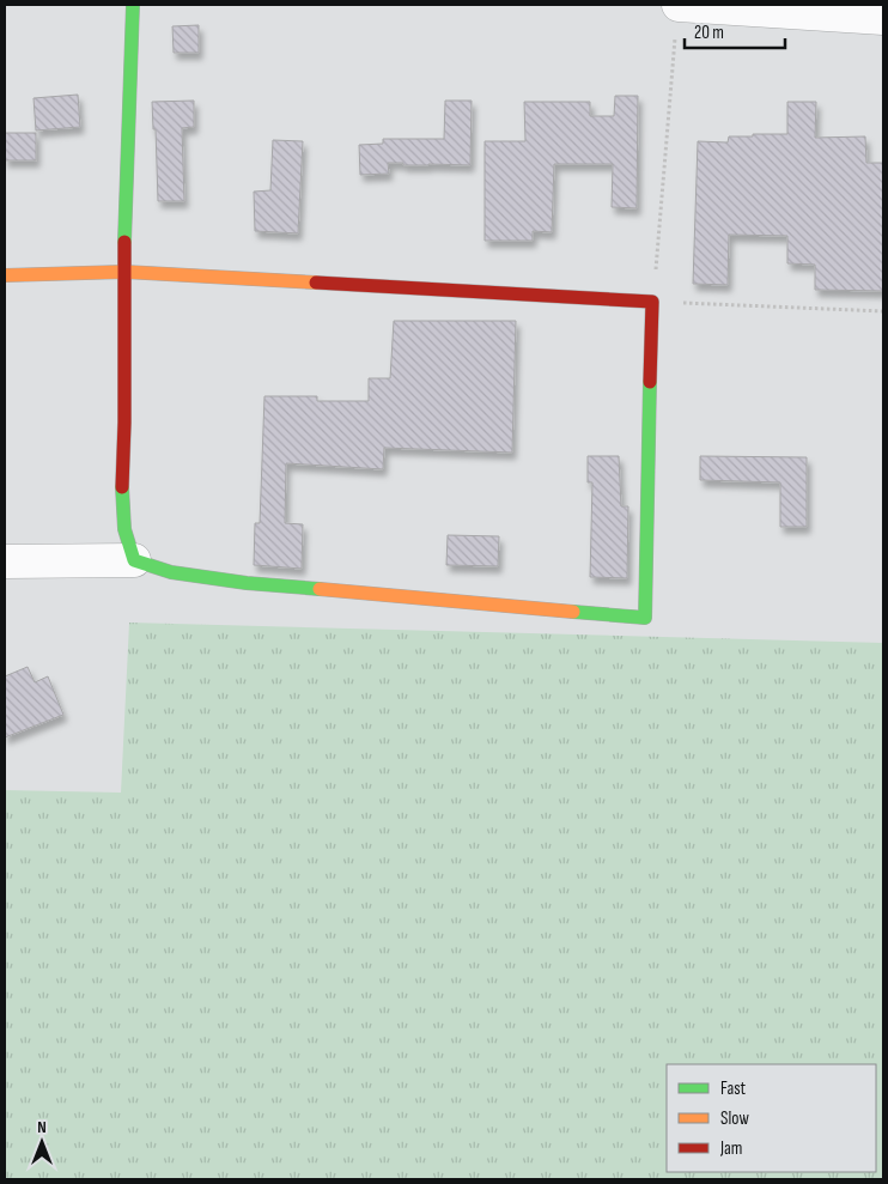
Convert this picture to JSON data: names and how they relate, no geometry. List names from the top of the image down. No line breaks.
{"legend":["Fast","Slow","Jam"],"scale_bar":"20 m","north":"top"}
